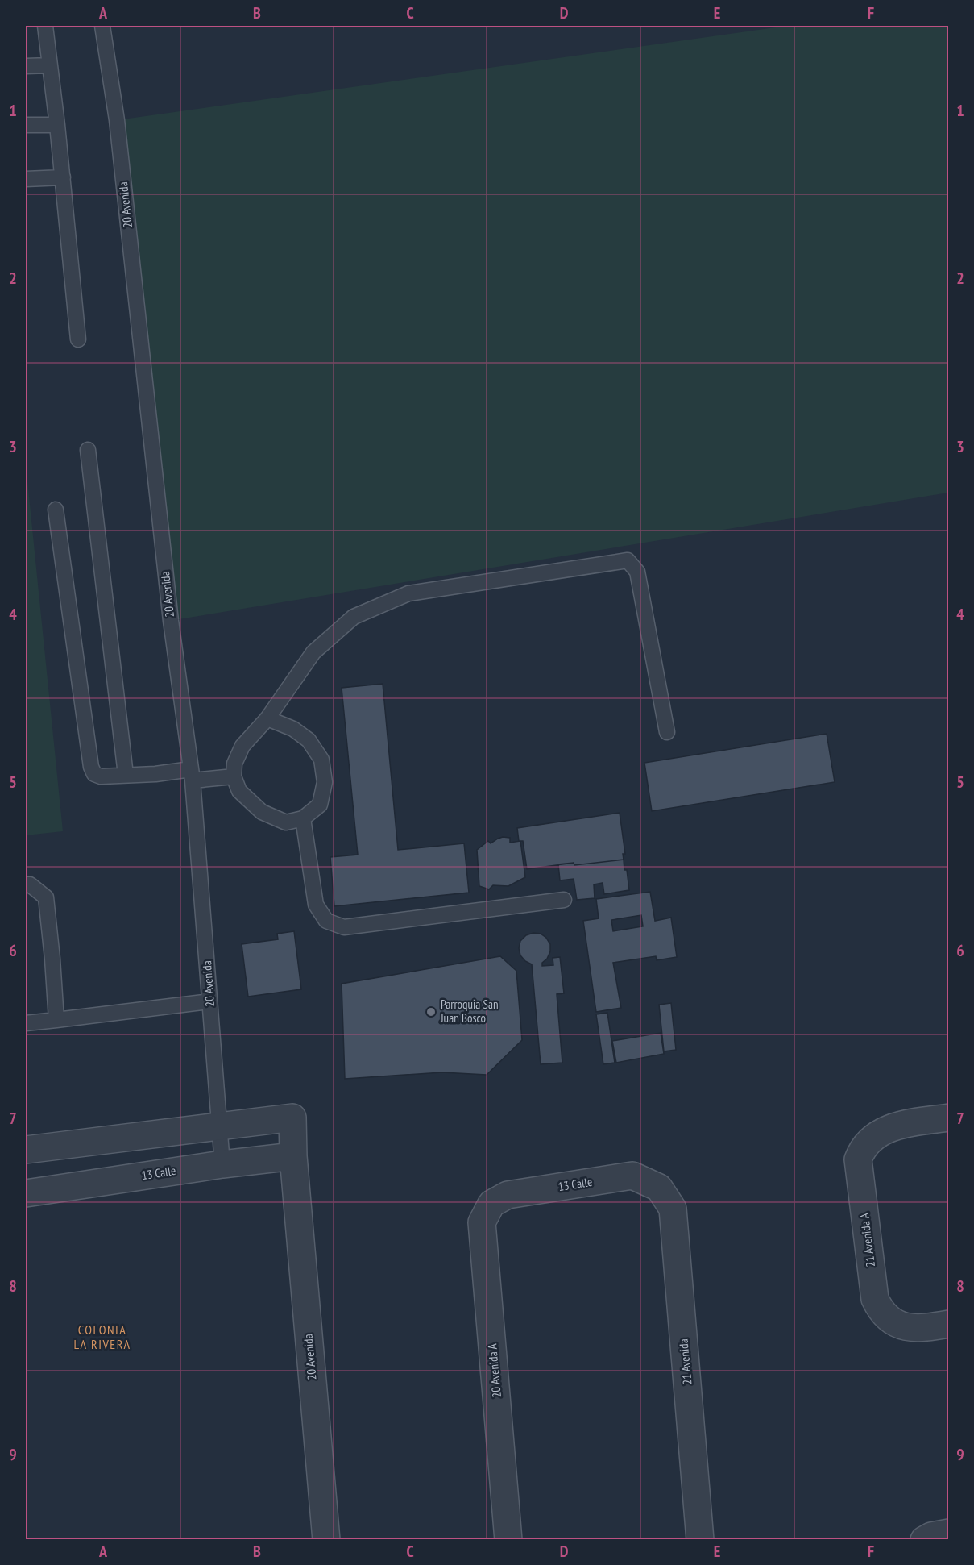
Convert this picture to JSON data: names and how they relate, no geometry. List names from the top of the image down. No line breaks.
{"streets":{"street":["20 Avenida","13 Calle","21 Avenida A","21 Avenida","20 Avenida A"]},"crossings":[["20 Avenida","13 Calle"],["13 Calle","21 Avenida"],["13 Calle","20 Avenida A"]],"districts":["COLONIA LA RIVERA"],"places":["Parroquia San Juan Bosco"],"grid":{"columns":["A","B","C","D","E","F"],"rows":["1","2","3","4","5","6","7","8","9"]}}
